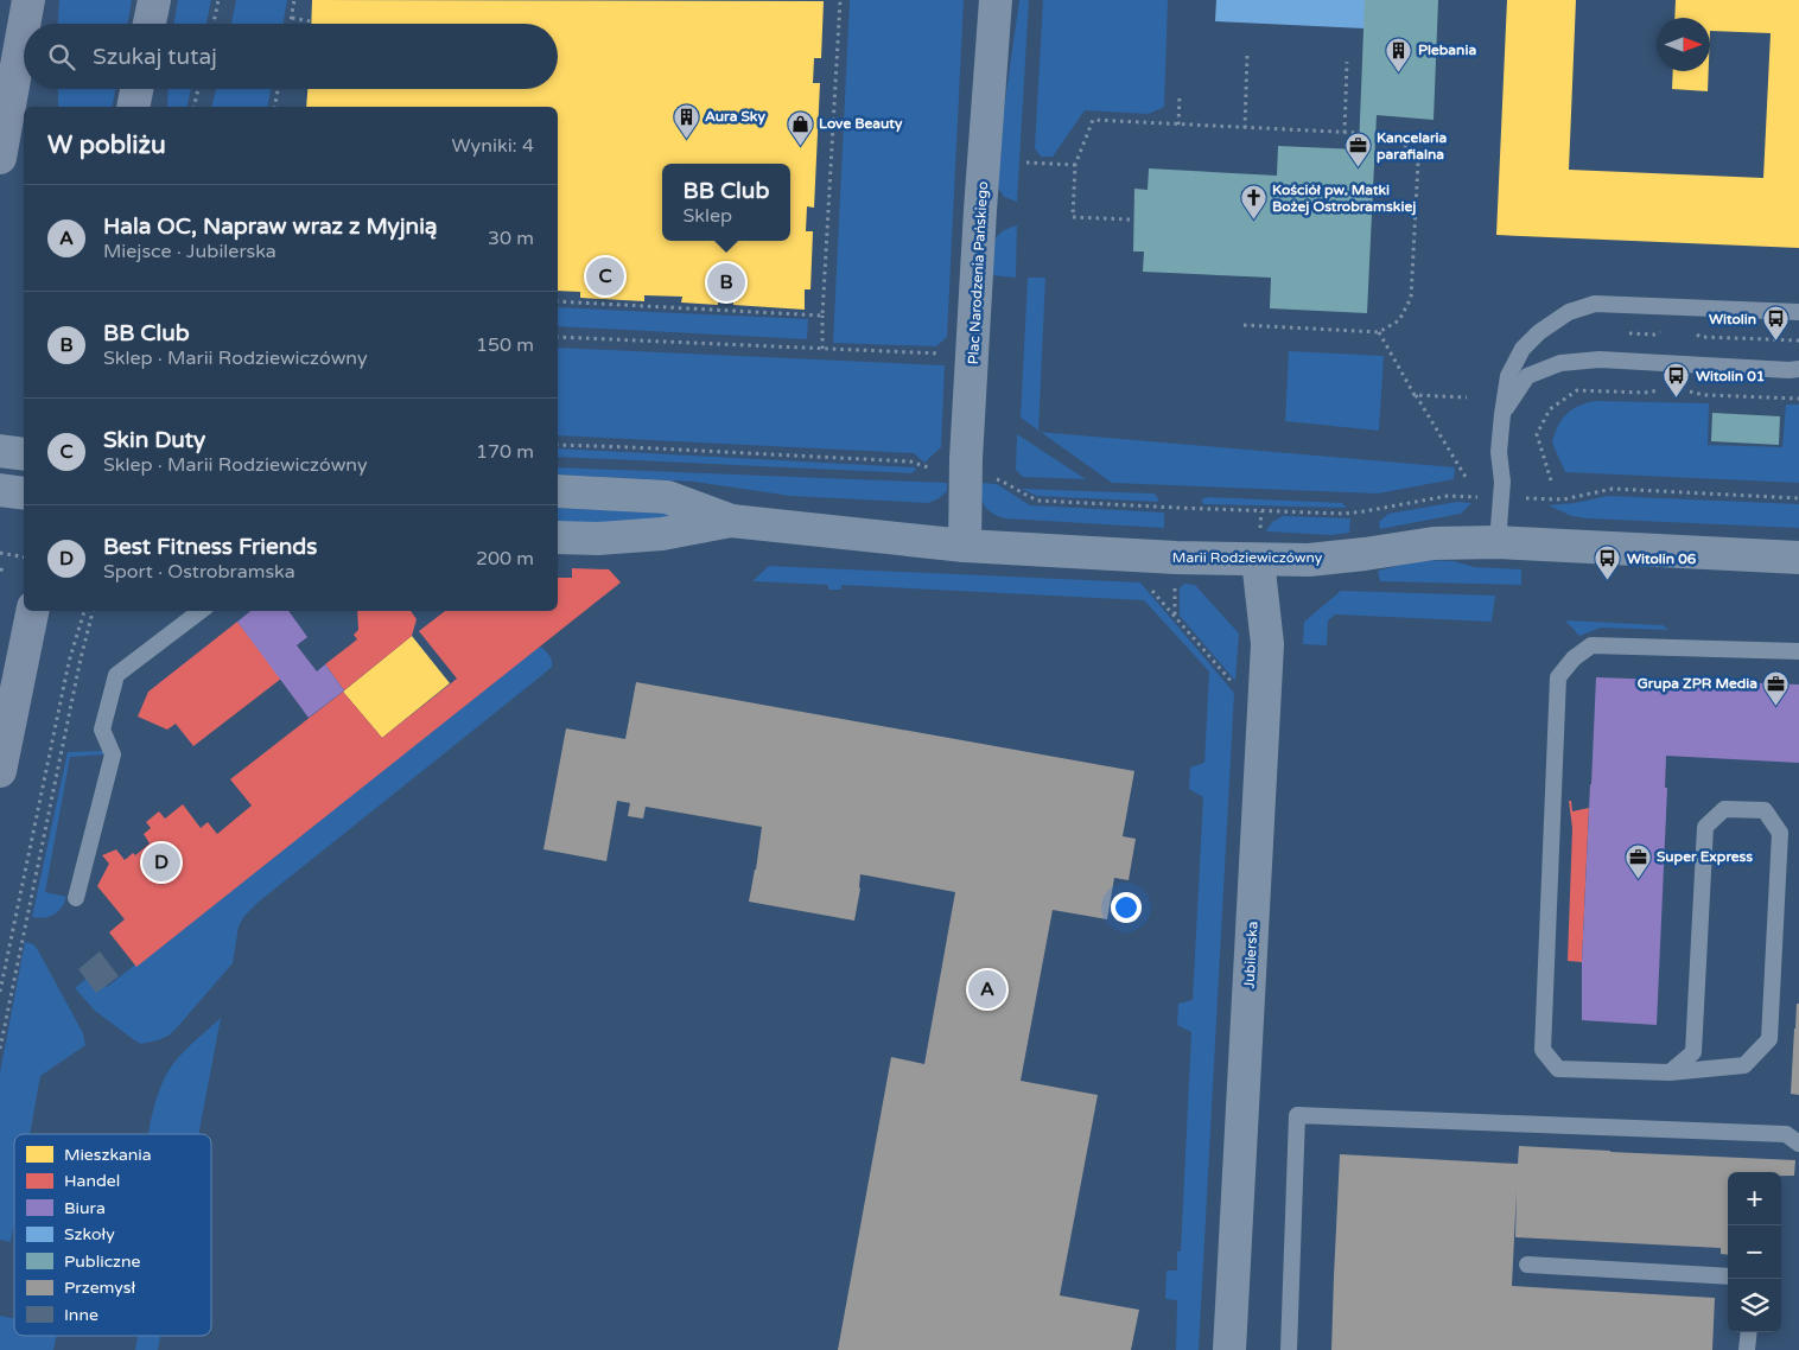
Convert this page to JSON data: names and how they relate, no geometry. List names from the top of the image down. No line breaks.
{"streets":{"street":["Plac Narodzenia Pańskiego","Marii Rodziewiczówny","Jubilerska"]},"crossings":[["Plac Narodzenia Pańskiego","Marii Rodziewiczówny"],["Marii Rodziewiczówny","Jubilerska"]],"places":{"building":["Plebania","Aura Sky"],"shop":["Love Beauty"],"office":["Kancelaria parafialna","Grupa ZPR Media","Super Express"],"church":["Kościół pw. Matki Bożej Ostrobramskiej"],"bus stop":["Witolin","Witolin 01","Witolin 06"]},"legend":["Mieszkania","Handel","Biura","Szkoły","Publiczne","Przemysł","Inne"],"north":"right","page":{"search":"Szukaj tutaj","heading":["W pobliżu","Wyniki: 4"],"popup":["BB Club","Sklep"],"list":[{"mark":"A","name":"Hala OC, Napraw wraz z Myjnią","note":"Miejsce · Jubilerska","value":"30 m"},{"mark":"B","name":"BB Club","note":"Sklep · Marii Rodziewiczówny","value":"150 m"},{"mark":"C","name":"Skin Duty","note":"Sklep · Marii Rodziewiczówny","value":"170 m"},{"mark":"D","name":"Best Fitness Friends","note":"Sport · Ostrobramska","value":"200 m"}],"pins":["C","B","D","A"],"map_buttons":["+","−"]}}
